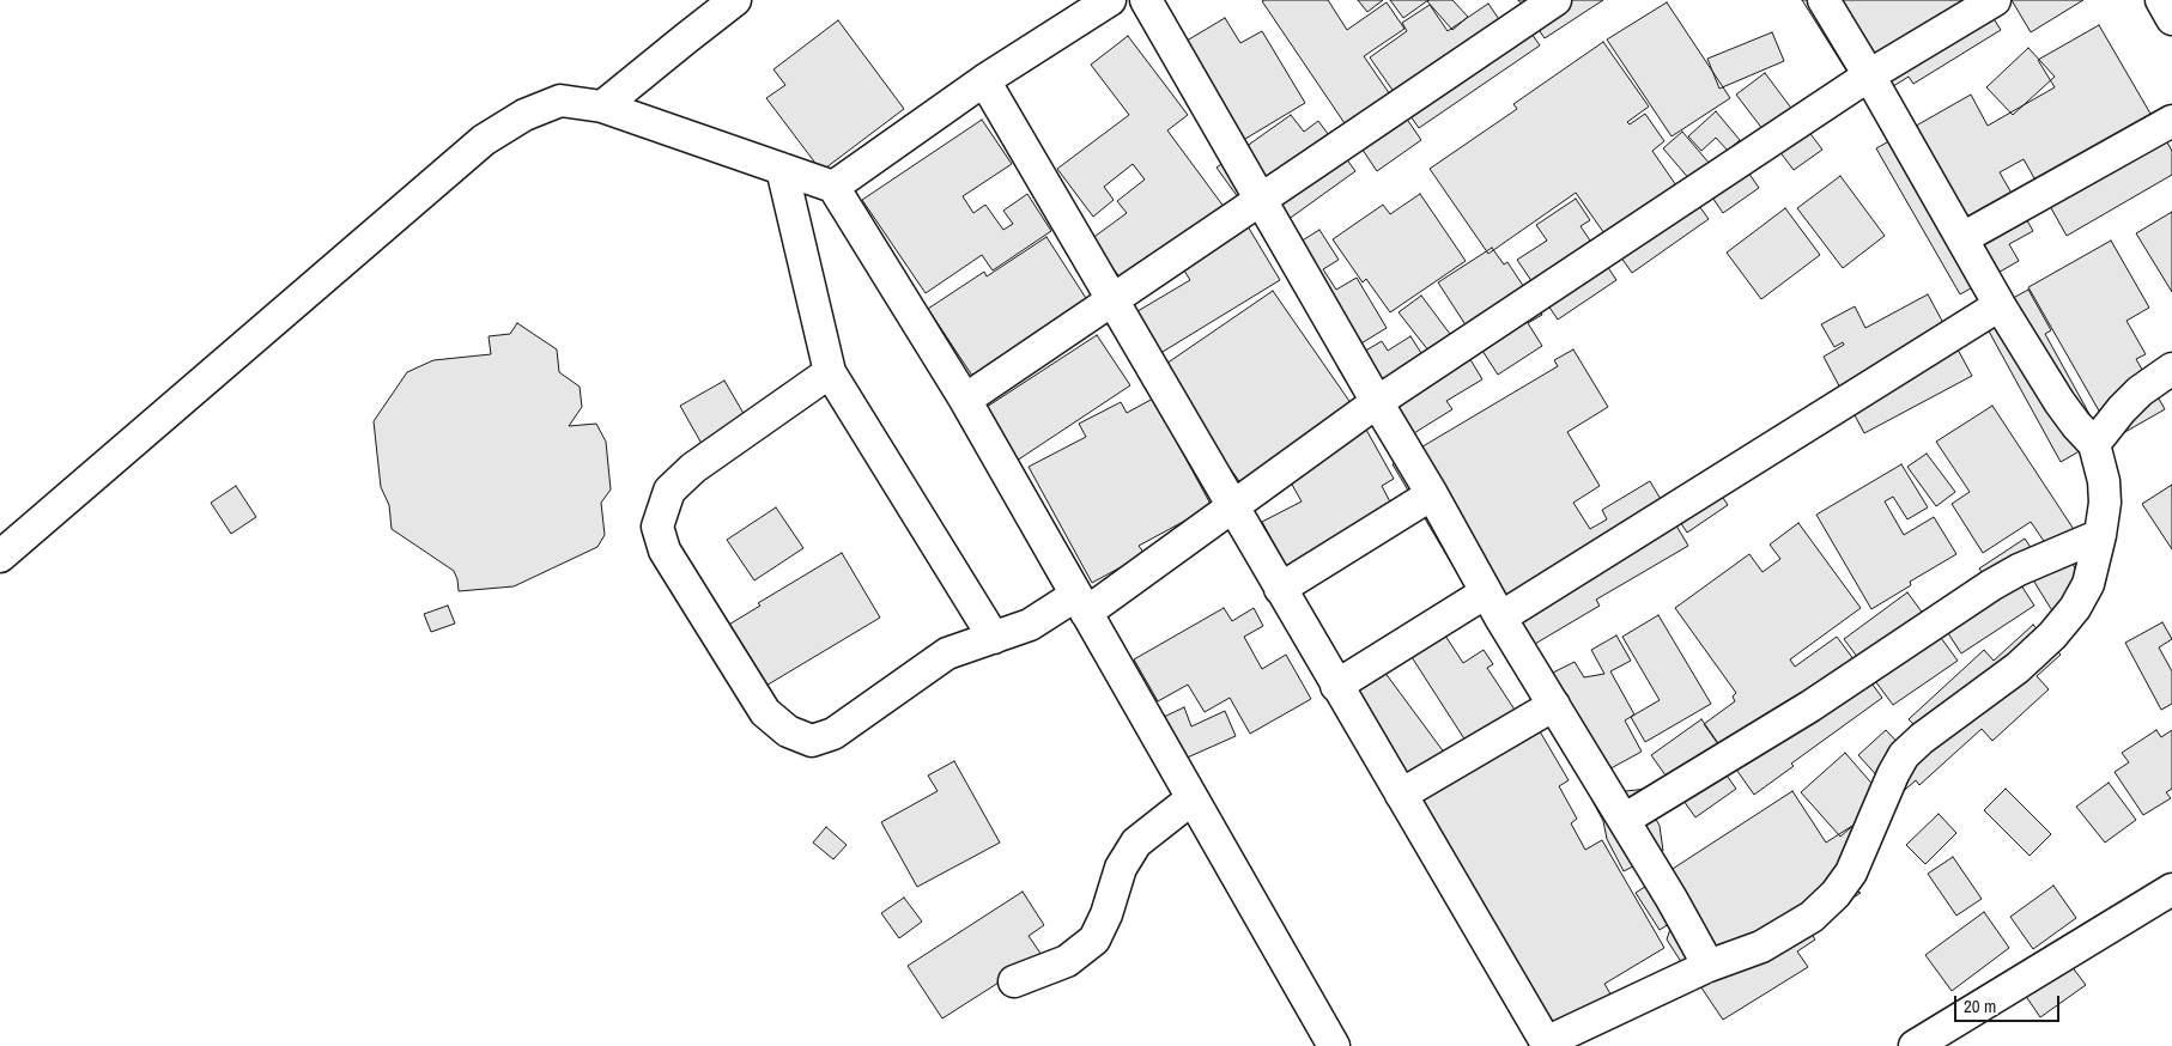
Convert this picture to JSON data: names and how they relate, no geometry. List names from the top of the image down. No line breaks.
{"scale_bar":"20 m"}
